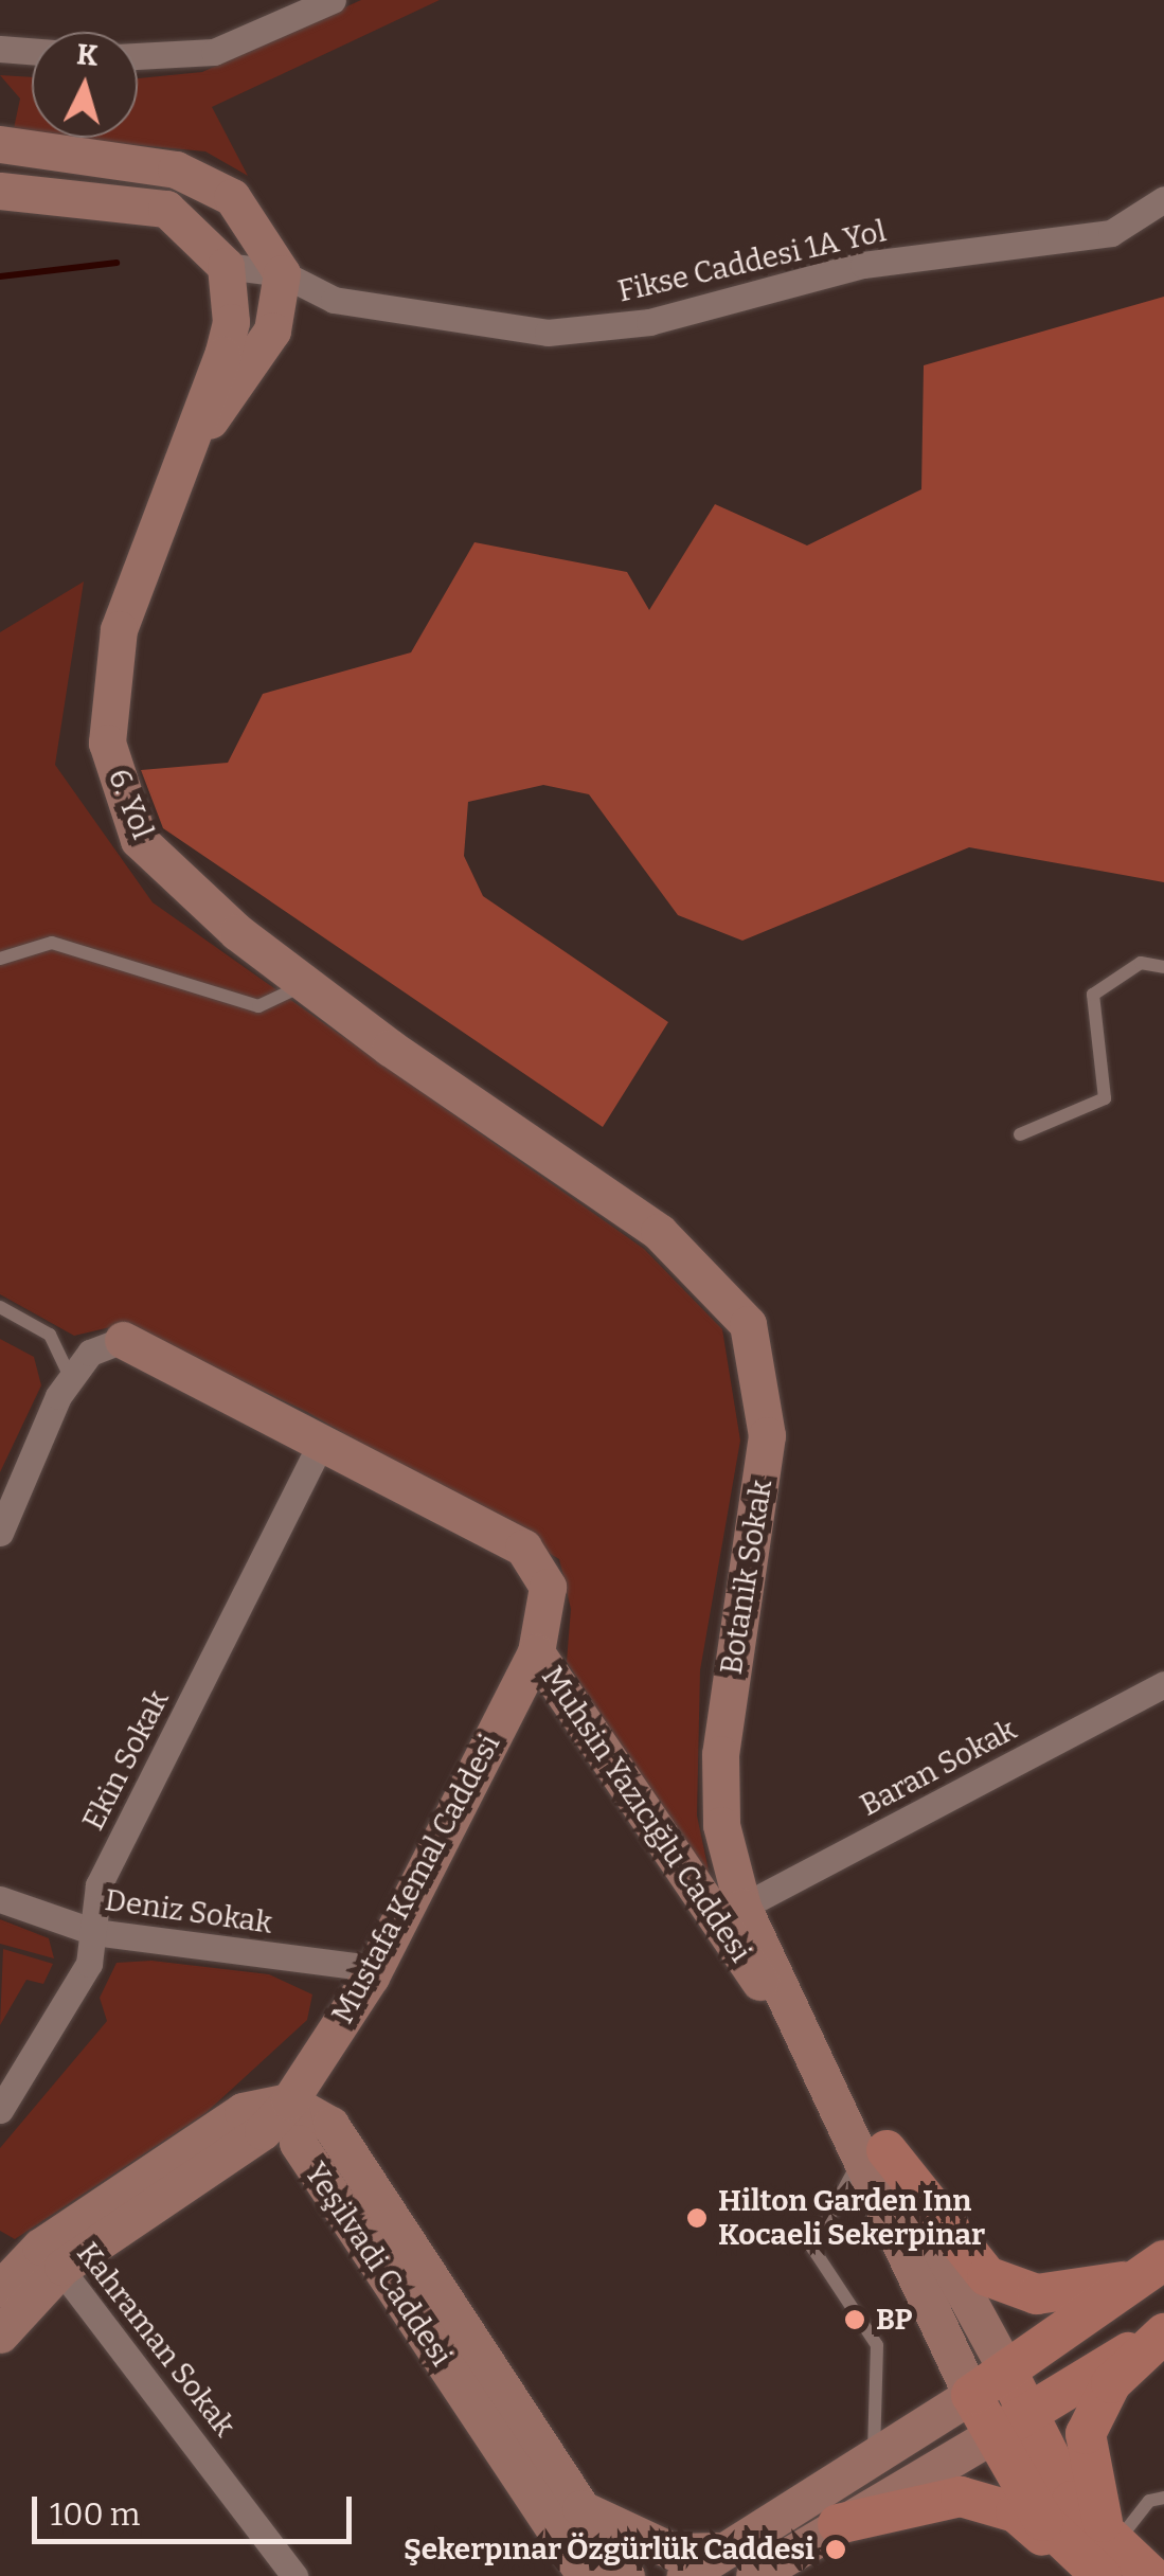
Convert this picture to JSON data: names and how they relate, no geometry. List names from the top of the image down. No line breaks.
{"streets":{"main road":["Muhsin Yazıcığlu Caddesi"],"street":["Fikse Caddesi 1A Yol","6. Yol","Botanik Sokak","Ekin Sokak","Baran Sokak","Mustafa Kemal Caddesi","Deniz Sokak","Yeşilvadi Caddesi","Kahraman Sokak"]},"crossings":[["Fikse Caddesi 1A Yol","6. Yol"],["6. Yol","Botanik Sokak"],["Botanik Sokak","Baran Sokak"],["Botanik Sokak","Muhsin Yazıcığlu Caddesi"],["Ekin Sokak","Muhsin Yazıcığlu Caddesi"],["Ekin Sokak","Deniz Sokak"],["Muhsin Yazıcığlu Caddesi","Mustafa Kemal Caddesi"],["Mustafa Kemal Caddesi","Deniz Sokak"],["Mustafa Kemal Caddesi","Yeşilvadi Caddesi"],["Mustafa Kemal Caddesi","Kahraman Sokak"]],"places":["Hilton Garden Inn Kocaeli Sekerpinar","BP","Şekerpınar Özgürlük Caddesi"],"scale_bar":"100 m","north":"top"}
